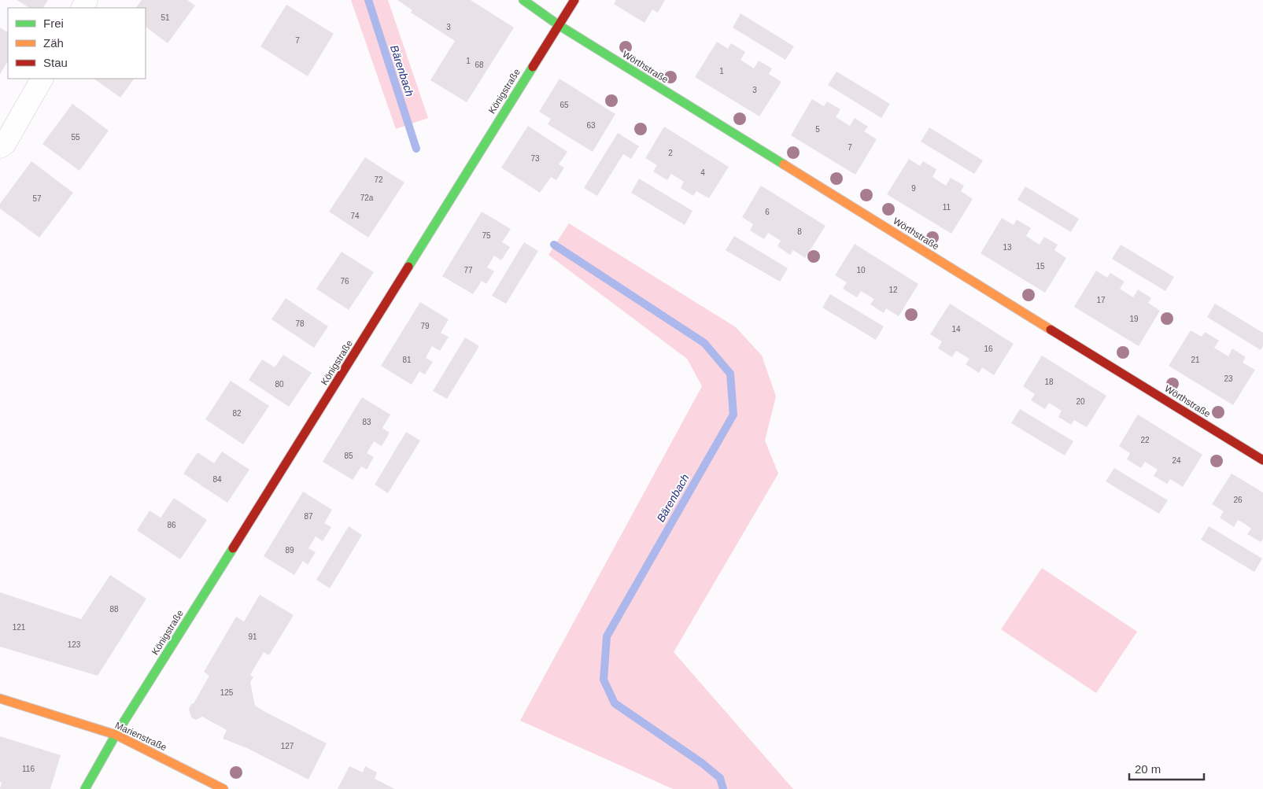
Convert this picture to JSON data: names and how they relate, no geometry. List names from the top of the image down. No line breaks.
{"streets":{"street":["Wörthstraße","Königstraße","Marienstraße"]},"crossings":[["Wörthstraße","Königstraße"],["Königstraße","Marienstraße"]],"water":["Bärenbach"],"house_numbers":["51","3","7","1","68","1","3","65","63","5","55","7","2","73","4","72","9","72a","57","11","6","74","8","75","13","15","77","10","76","12","17","19","78","79","14","16","81","21","23","18","80","20","82","83","22","85","24","84","26","87","86","89","88","121","91","123","125","127","116"],"legend":["Frei","Zäh","Stau"],"scale_bar":"20 m"}
